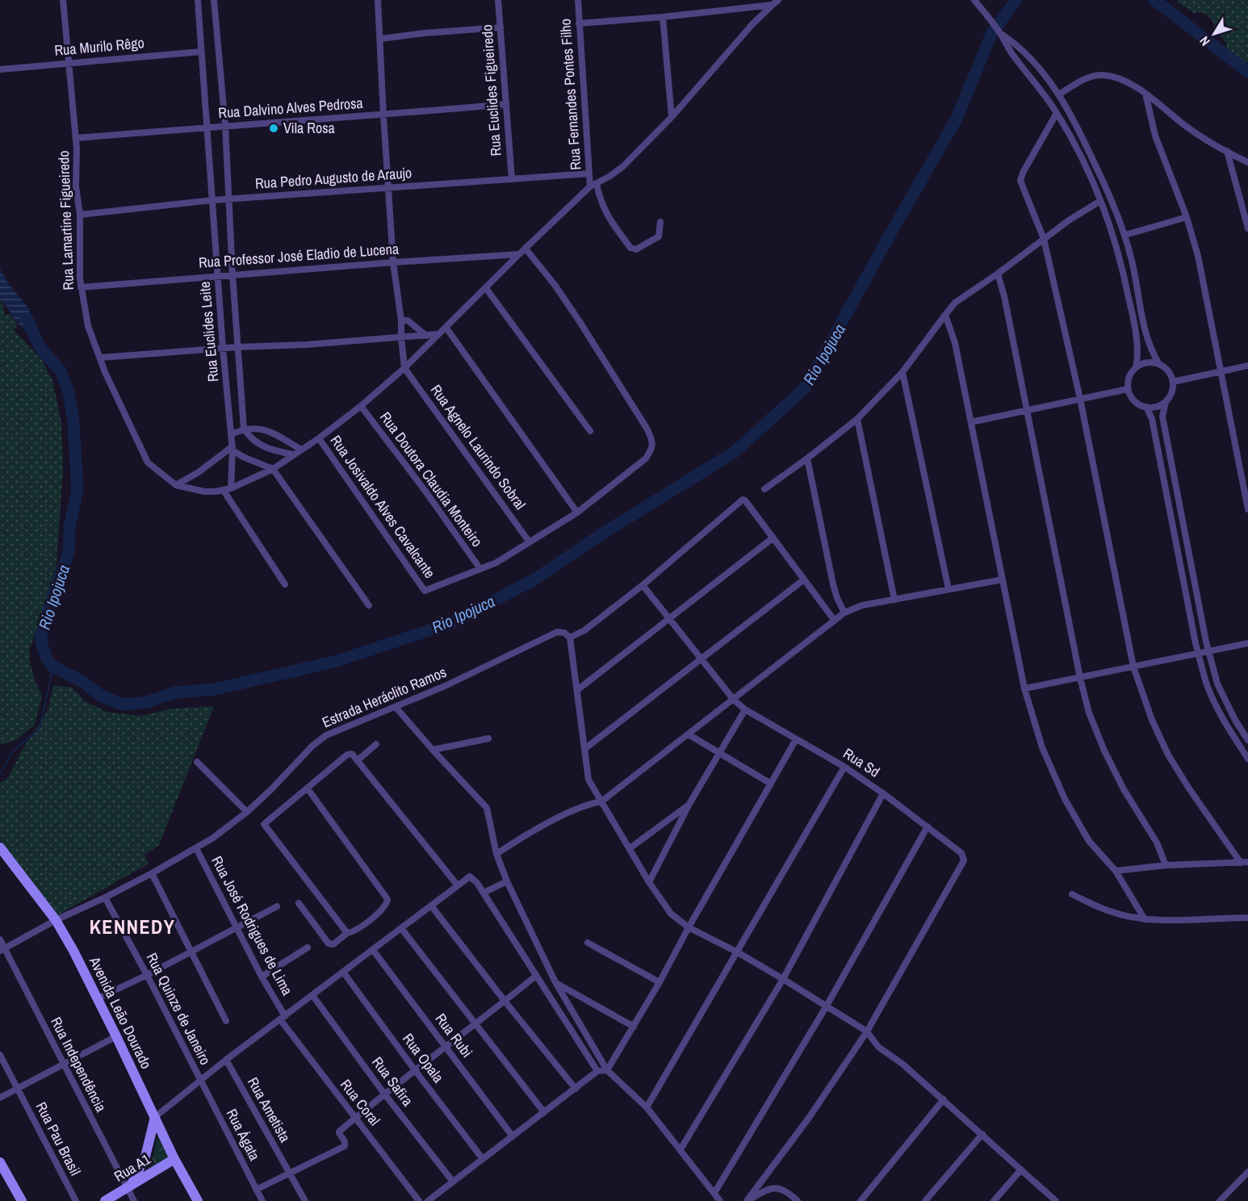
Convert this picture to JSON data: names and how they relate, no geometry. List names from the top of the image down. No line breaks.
{"streets":{"main road":["Avenida Leão Dourado","Rua A1"],"street":["Rua Murilo Rêgo","Rua Euclides Figueiredo","Rua Fernandes Pontes Filho","Rua Dalvino Alves Pedrosa","Rua Pedro Augusto de Araujo","Rua Lamartine Figueiredo","Rua Professor José Eladio de Lucena","Rua Euclides Leite","Rua Agnelo Laurindo Sobral","Rua Doutora Claudia Monteiro","Rua Josivaldo Alves Cavalcante","Estrada Heráclito Ramos","Rua Sd","Rua José Rodrigues de Lima","Rua Quinze de Janeiro","Rua Rubi","Rua Opala","Rua Independência","Rua Safira","Rua Coral","Rua Ametista","Rua Ágata","Rua Pau Brasil"]},"crossings":[["Rua Murilo Rêgo","Rua Lamartine Figueiredo"],["Rua Murilo Rêgo","Rua Euclides Leite"],["Rua Euclides Figueiredo","Rua Dalvino Alves Pedrosa"],["Rua Euclides Figueiredo","Rua Pedro Augusto de Araujo"],["Rua Fernandes Pontes Filho","Rua Pedro Augusto de Araujo"],["Rua Dalvino Alves Pedrosa","Rua Lamartine Figueiredo"],["Rua Dalvino Alves Pedrosa","Rua Euclides Leite"],["Rua Pedro Augusto de Araujo","Rua Lamartine Figueiredo"],["Rua Pedro Augusto de Araujo","Rua Euclides Leite"],["Rua Lamartine Figueiredo","Rua Professor José Eladio de Lucena"],["Rua Professor José Eladio de Lucena","Rua Euclides Leite"],["Rua Doutora Claudia Monteiro","Rua Josivaldo Alves Cavalcante"],["Estrada Heráclito Ramos","Rua José Rodrigues de Lima"],["Estrada Heráclito Ramos","Rua Quinze de Janeiro"],["Estrada Heráclito Ramos","Avenida Leão Dourado"],["Estrada Heráclito Ramos","Rua Independência"],["Rua José Rodrigues de Lima","Rua Coral"],["Rua Quinze de Janeiro","Rua Ágata"],["Avenida Leão Dourado","Rua A1"],["Rua Independência","Rua A1"]],"districts":["KENNEDY"],"water":["Rio Ipojuca"],"places":["Vila Rosa"],"north":"bottom left"}
